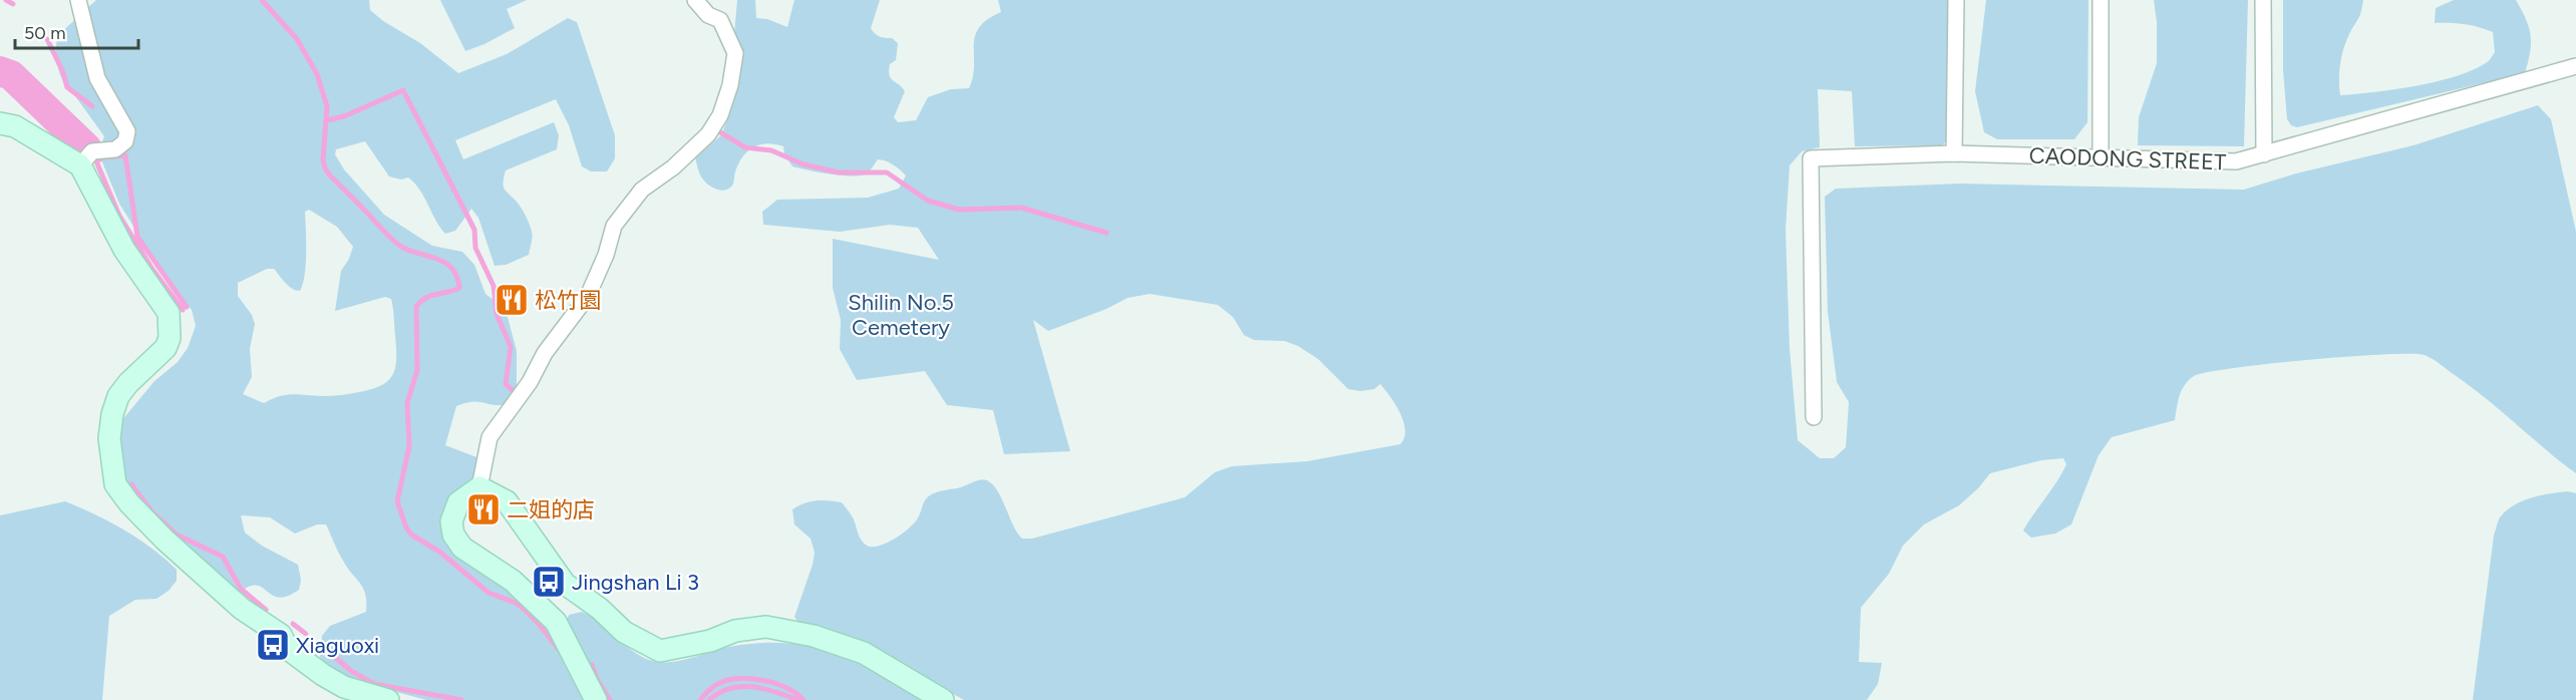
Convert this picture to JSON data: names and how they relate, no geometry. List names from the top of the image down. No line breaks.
{"streets":{"street":["CAODONG STREET"]},"parks":["Shilin No.5 Cemetery"],"places":{"restaurant":["松竹園","二姐的店"],"bus stop":["Jingshan Li 3","Xiaguoxi"]},"scale_bar":"50 m"}
